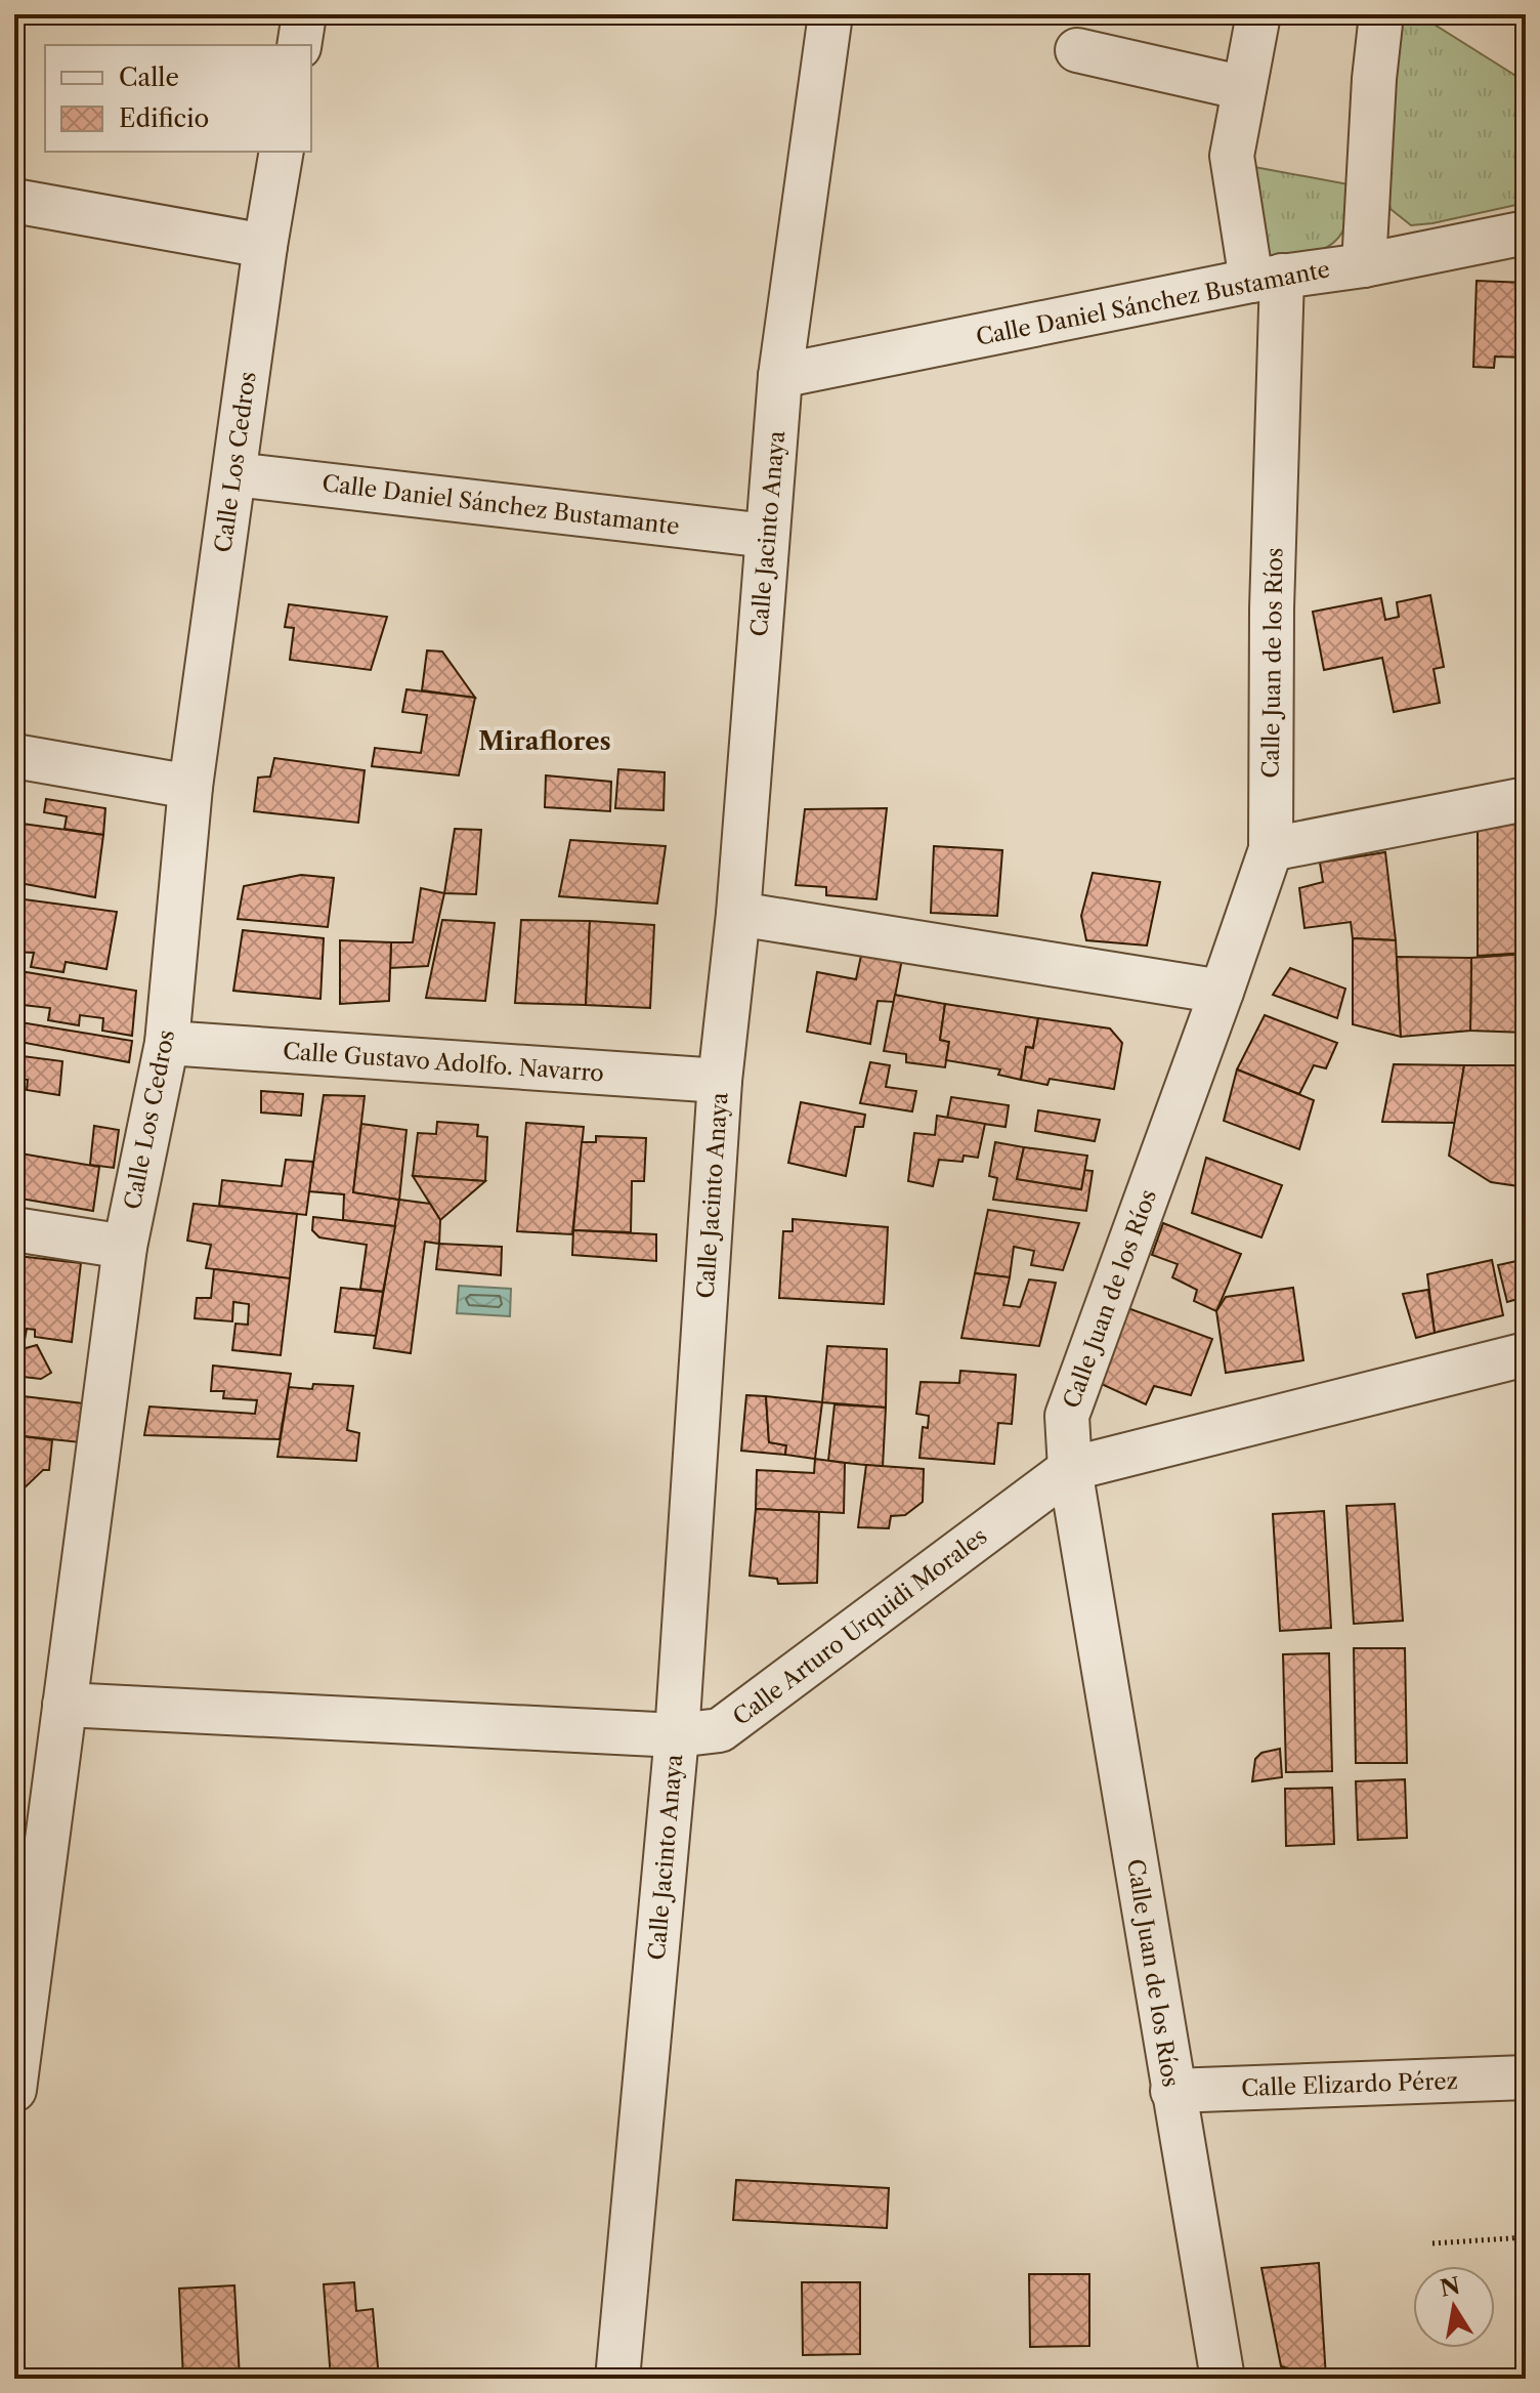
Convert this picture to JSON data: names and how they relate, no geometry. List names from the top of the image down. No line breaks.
{"streets":{"street":["Calle Daniel Sánchez Bustamante","Calle Los Cedros","Calle Jacinto Anaya","Calle Juan de los Ríos","Calle Gustavo Adolfo. Navarro","Calle Arturo Urquidi Morales","Calle Elizardo Pérez"]},"crossings":[["Calle Daniel Sánchez Bustamante","Calle Los Cedros"],["Calle Daniel Sánchez Bustamante","Calle Jacinto Anaya"],["Calle Daniel Sánchez Bustamante","Calle Juan de los Ríos"],["Calle Los Cedros","Calle Gustavo Adolfo. Navarro"],["Calle Los Cedros","Calle Arturo Urquidi Morales"],["Calle Jacinto Anaya","Calle Gustavo Adolfo. Navarro"],["Calle Jacinto Anaya","Calle Arturo Urquidi Morales"],["Calle Juan de los Ríos","Calle Arturo Urquidi Morales"],["Calle Juan de los Ríos","Calle Elizardo Pérez"]],"districts":["Miraflores"],"legend":["Calle","Edificio"],"north":"top"}
